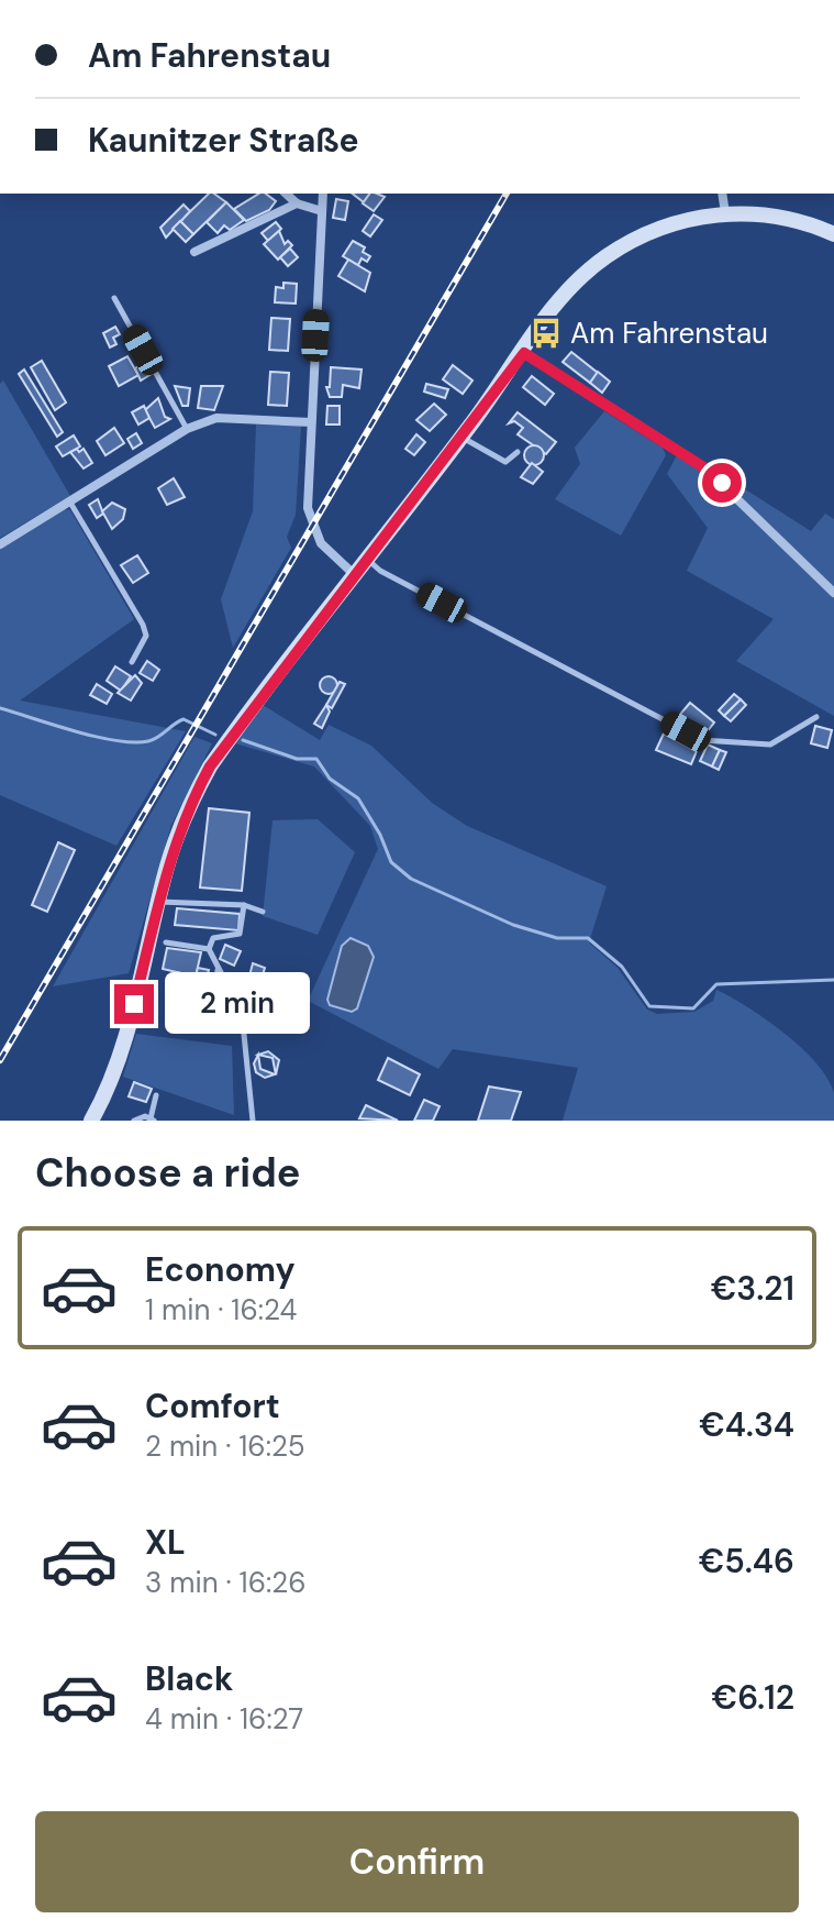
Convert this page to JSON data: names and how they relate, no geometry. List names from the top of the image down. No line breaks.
{"places":{"bus stop":["Am Fahrenstau"]},"page":{"banner":["Am Fahrenstau","Kaunitzer Straße"],"bubble":"2 min","heading":"Choose a ride","list":[{"name":"Economy","note":"1 min · 16:24","value":"€3.21"},{"name":"Comfort","note":"2 min · 16:25","value":"€4.34"},{"name":"XL","note":"3 min · 16:26","value":"€5.46"},{"name":"Black","note":"4 min · 16:27","value":"€6.12"}],"buttons":"Confirm"}}
